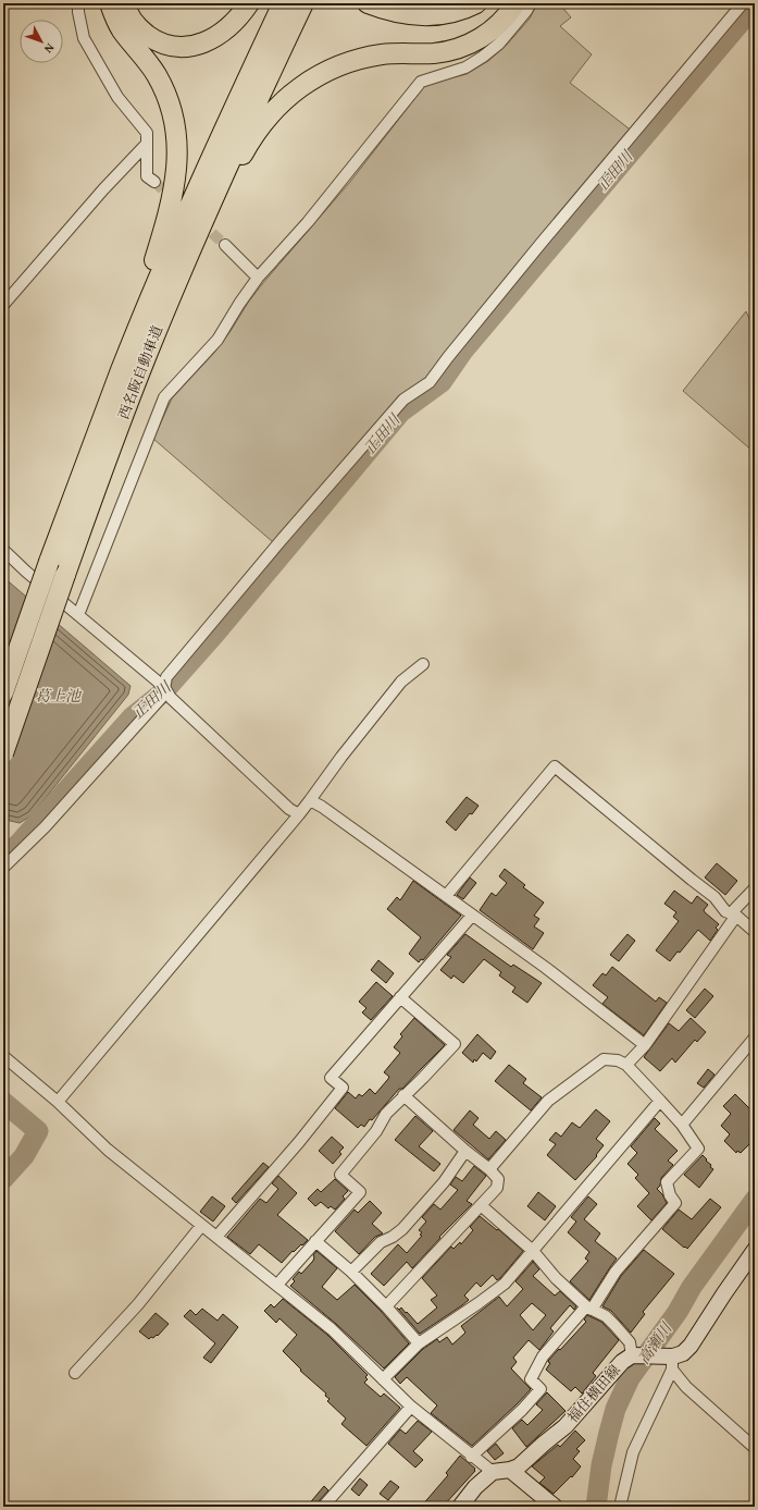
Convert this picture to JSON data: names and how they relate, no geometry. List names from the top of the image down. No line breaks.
{"streets":{"highway":["西名阪自動車道"],"main road":["福住横田線"]},"water":["正田川","葛上池","高瀬川"],"north":"bottom right"}
